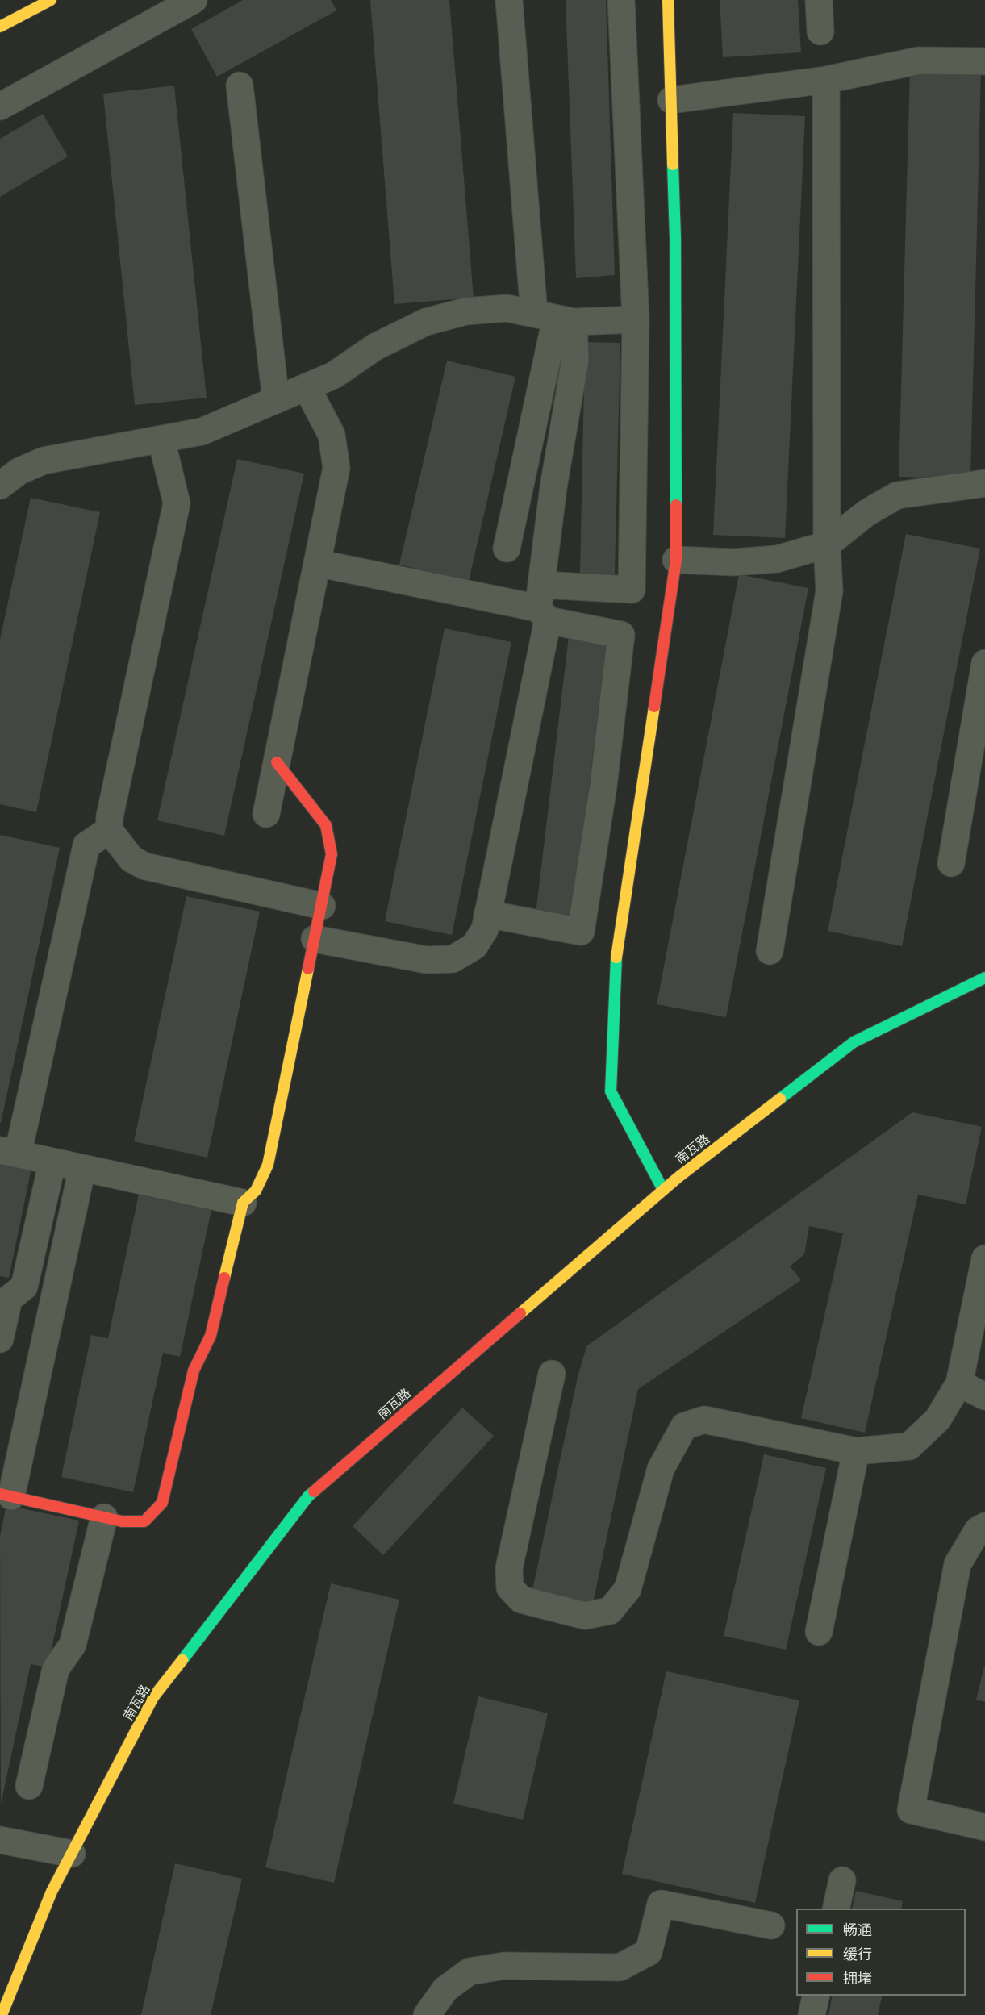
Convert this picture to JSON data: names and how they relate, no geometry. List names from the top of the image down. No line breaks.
{"streets":{"street":["南瓦路"]},"legend":["畅通","缓行","拥堵"]}
